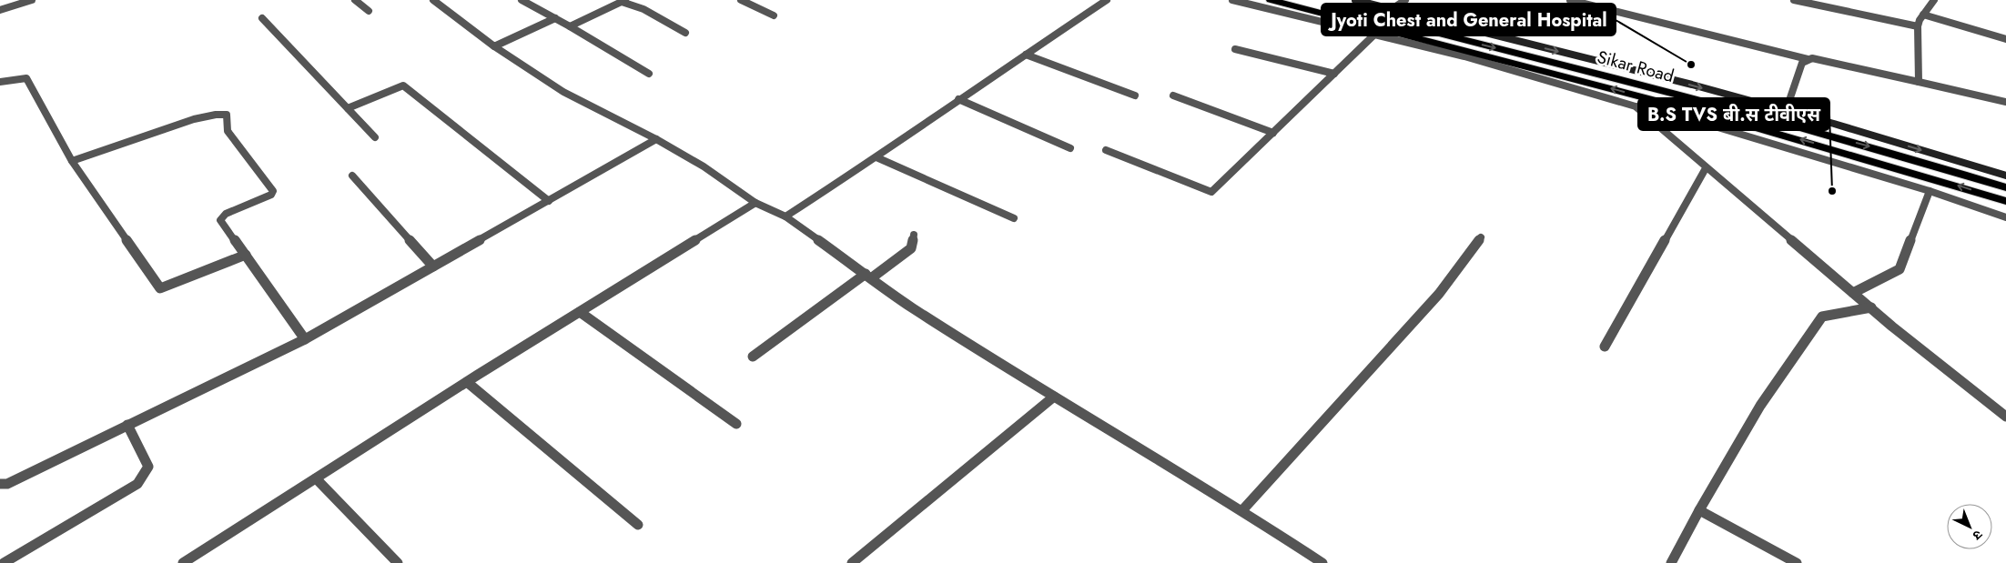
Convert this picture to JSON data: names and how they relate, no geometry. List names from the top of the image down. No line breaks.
{"streets":{"highway":["Sikar Road"]},"places":["Jyoti Chest and General Hospital","B.S TVS बी.स टीवीएस"],"north":"bottom right"}
